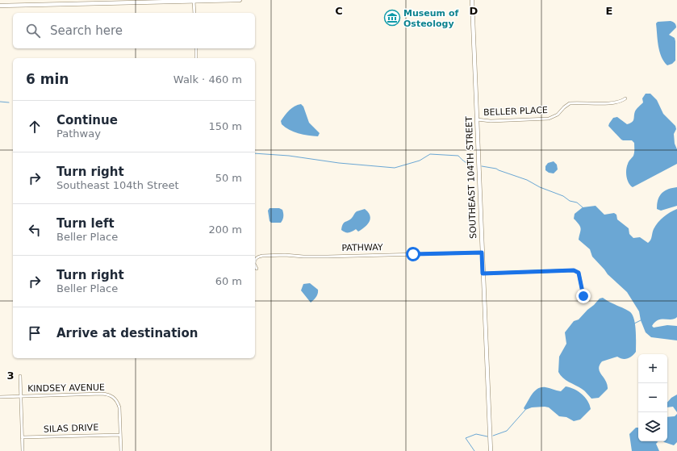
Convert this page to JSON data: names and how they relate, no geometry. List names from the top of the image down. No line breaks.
{"streets":{"street":["BELLER PLACE","SOUTHEAST 104TH STREET","PATHWAY","KINDSEY AVENUE","SILAS DRIVE"]},"crossings":[["BELLER PLACE","SOUTHEAST 104TH STREET"],["SOUTHEAST 104TH STREET","PATHWAY"],["KINDSEY AVENUE","SILAS DRIVE"]],"places":{"museum":["Museum of Osteology"]},"page":{"search":"Search here","heading":["6 min","Walk · 460 m"],"list":[["Continue","Pathway","150 m"],["Turn right","Southeast 104th Street","50 m"],["Turn left","Beller Place","200 m"],["Turn right","Beller Place","60 m"],"Arrive at destination"],"map_buttons":["+","−"]},"grid":{"columns":["C","D","E"],"rows":["3"]}}
